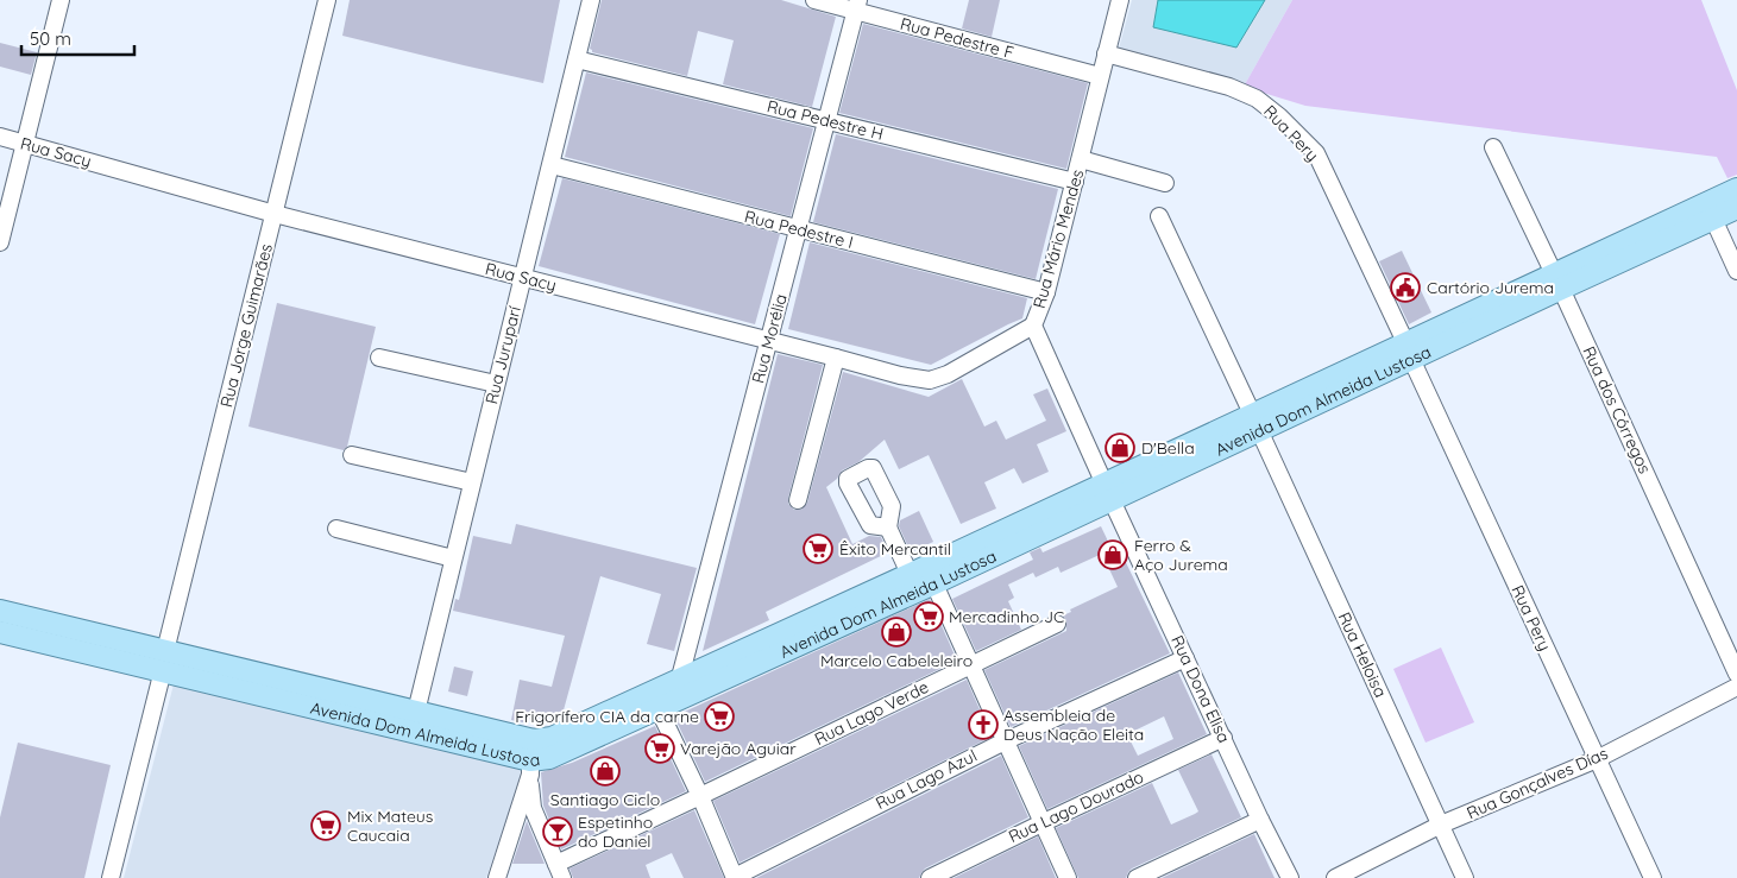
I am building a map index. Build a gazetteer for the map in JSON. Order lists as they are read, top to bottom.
{
  "streets": {
    "main road": ["Avenida Dom Almeida Lustosa"],
    "street": [
      "Rua Pedestre F",
      "Rua Pedestre H",
      "Rua Pery",
      "Rua Sacy",
      "Rua Pedestre I",
      "Rua Mário Mendes",
      "Rua Jorge Guimarães",
      "Rua Morélia",
      "Rua Juruparí",
      "Rua dos Córregos",
      "Rua Heloisa",
      "Rua Dona Elisa",
      "Rua Lago Verde",
      "Rua Lago Azul",
      "Rua Gonçalves Días",
      "Rua Lago Dourado"
    ]
  },
  "crossings": [
    ["Rua Pedestre F", "Rua Mário Mendes"],
    ["Rua Pedestre F", "Rua Morélia"],
    ["Rua Pedestre H", "Rua Mário Mendes"],
    ["Rua Pedestre H", "Rua Morélia"],
    ["Rua Pedestre H", "Rua Juruparí"],
    ["Rua Pery", "Rua Mário Mendes"],
    ["Rua Pery", "Avenida Dom Almeida Lustosa"],
    ["Rua Pery", "Rua Gonçalves Días"],
    ["Rua Sacy", "Rua Mário Mendes"],
    ["Rua Sacy", "Rua Jorge Guimarães"],
    ["Rua Sacy", "Rua Morélia"],
    ["Rua Sacy", "Rua Juruparí"],
    ["Rua Pedestre I", "Rua Mário Mendes"],
    ["Rua Pedestre I", "Rua Morélia"],
    ["Rua Pedestre I", "Rua Juruparí"],
    ["Rua Mário Mendes", "Avenida Dom Almeida Lustosa"],
    ["Rua Mário Mendes", "Rua Dona Elisa"],
    ["Rua Jorge Guimarães", "Avenida Dom Almeida Lustosa"],
    ["Rua Morélia", "Avenida Dom Almeida Lustosa"],
    ["Rua Juruparí", "Avenida Dom Almeida Lustosa"],
    ["Avenida Dom Almeida Lustosa", "Rua dos Córregos"],
    ["Avenida Dom Almeida Lustosa", "Rua Heloisa"],
    ["Avenida Dom Almeida Lustosa", "Rua Dona Elisa"],
    ["Rua Heloisa", "Rua Gonçalves Días"],
    ["Rua Dona Elisa", "Rua Lago Azul"],
    ["Rua Dona Elisa", "Rua Lago Dourado"]
  ],
  "places": {
    "public building": ["Cartório Jurema"],
    "shop": [
      "D'Bella",
      "Ferro & Aço Jurema",
      "Marcelo Cabeleleiro",
      "Santiago Ciclo"
    ],
    "supermarket": [
      "Êxito Mercantil",
      "Mercadinho JC",
      "Frigorífero CIA da carne",
      "Varejão Aguiar",
      "Mix Mateus Caucaia"
    ],
    "church": ["Assembleia de Deus Nação Eleita"],
    "bar": ["Espetinho do Daniel"]
  },
  "scale_bar": "50 m"
}
